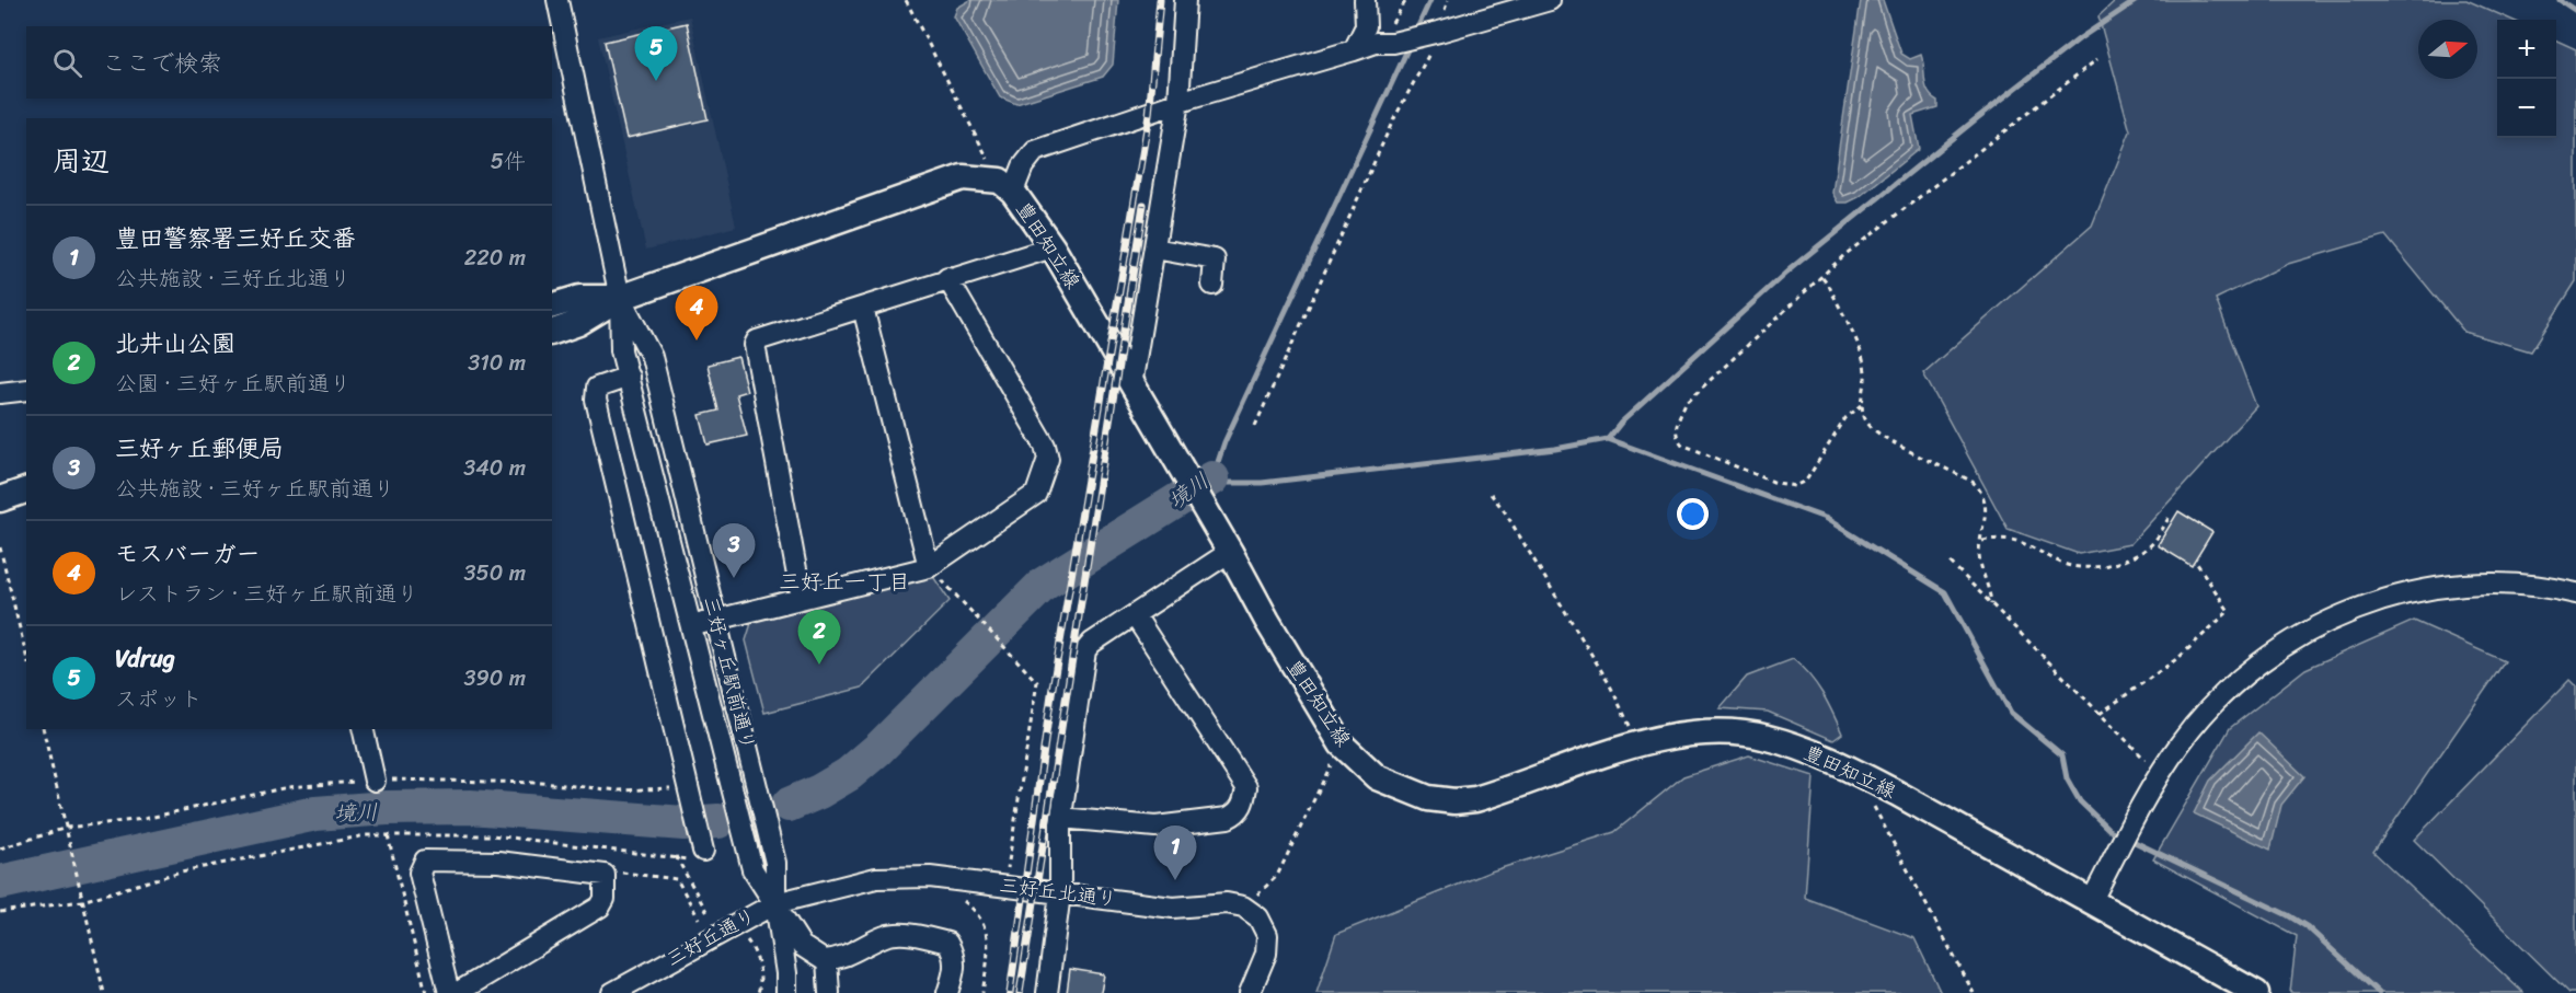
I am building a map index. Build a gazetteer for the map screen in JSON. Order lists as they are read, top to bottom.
{
  "streets": {
    "main road": ["豊田知立線"],
    "street": ["三好ヶ丘駅前通り", "三好丘北通り", "三好丘通り"]
  },
  "crossings": [
    ["三好ヶ丘駅前通り", "三好丘北通り"],
    ["三好ヶ丘駅前通り", "三好丘通り"],
    ["三好丘北通り", "三好丘通り"]
  ],
  "districts": ["三好丘一丁目"],
  "water": ["境川"],
  "north": "right",
  "page": {
    "map_buttons": ["+", "−"],
    "pins": [
      "5",
      "4",
      "3",
      "2",
      "1"
    ],
    "search": "ここで検索",
    "heading": ["周辺", "5件"],
    "list": [
      {
        "mark": "1",
        "name": "豊田警察署三好丘交番",
        "note": "公共施設 · 三好丘北通り",
        "value": "220 m"
      },
      {
        "mark": "2",
        "name": "北井山公園",
        "note": "公園 · 三好ヶ丘駅前通り",
        "value": "310 m"
      },
      {
        "mark": "3",
        "name": "三好ヶ丘郵便局",
        "note": "公共施設 · 三好ヶ丘駅前通り",
        "value": "340 m"
      },
      {
        "mark": "4",
        "name": "モスバーガー",
        "note": "レストラン · 三好ヶ丘駅前通り",
        "value": "350 m"
      },
      {
        "mark": "5",
        "name": "Vdrug",
        "note": "スポット",
        "value": "390 m"
      }
    ]
  }
}
